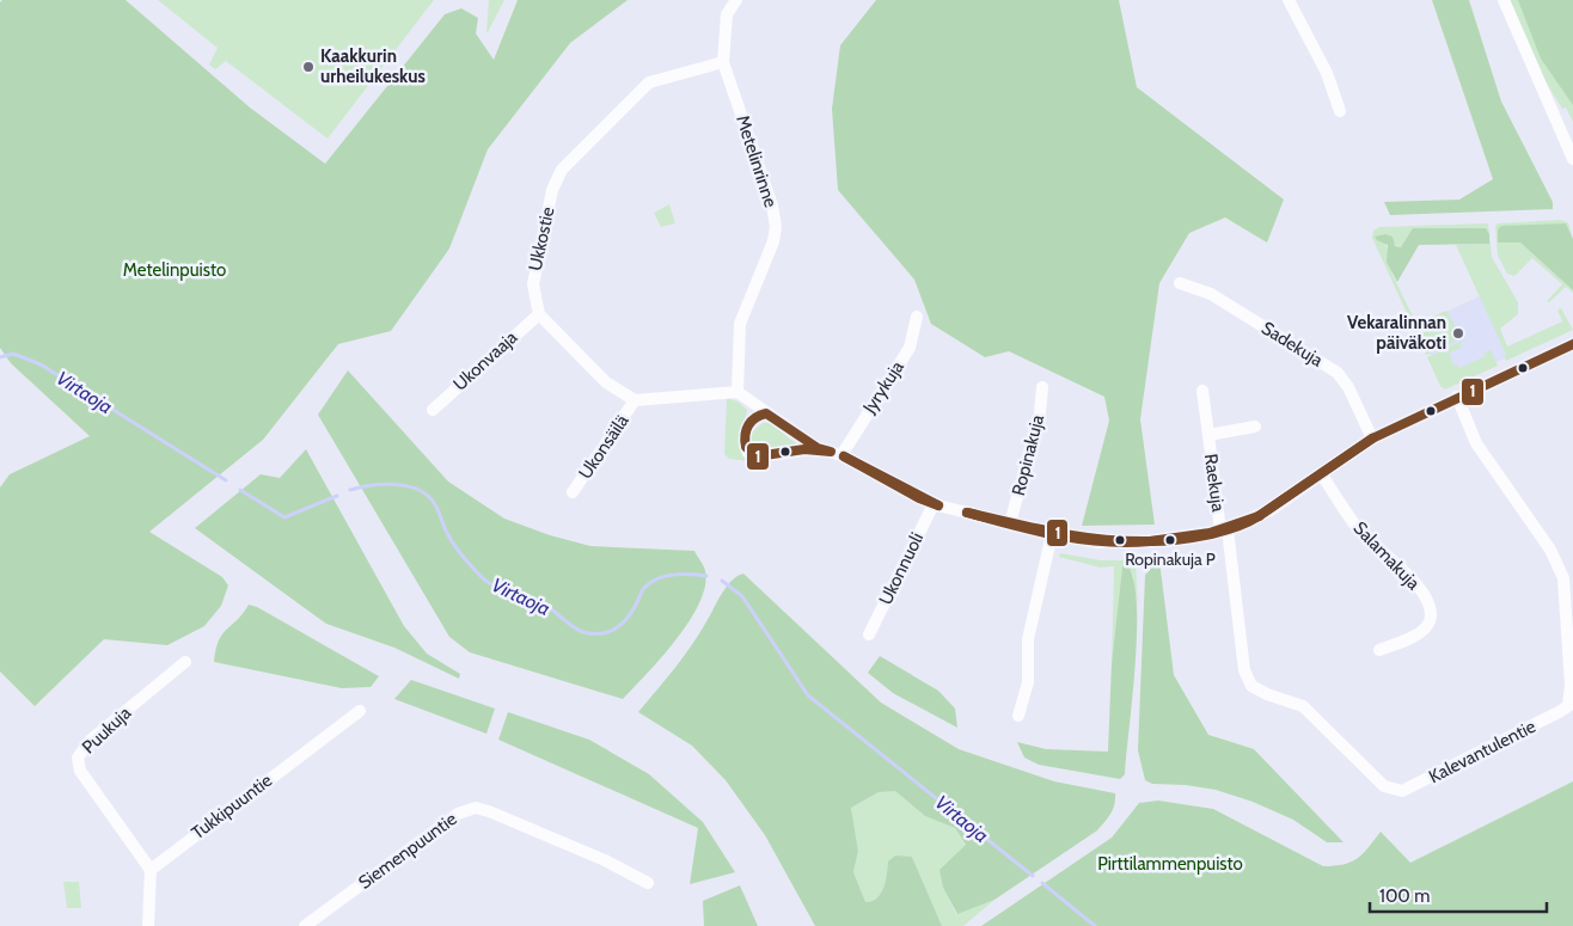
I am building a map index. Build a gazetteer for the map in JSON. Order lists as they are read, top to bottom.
{
  "streets": {
    "street": [
      "Metelinrinne",
      "Ukkostie",
      "Sadekuja",
      "Ukonvaaja",
      "Jyrykuja",
      "Ukonsäilä",
      "Ropinakuja",
      "Raekuja",
      "Salamakuja",
      "Ukonnuoli",
      "Puukuja",
      "Kalevantulentie",
      "Tukkipuuntie",
      "Siemenpuuntie"
    ]
  },
  "crossings": [
    ["Metelinrinne", "Ukkostie"],
    ["Ukkostie", "Ukonvaaja"],
    ["Raekuja", "Kalevantulentie"],
    ["Puukuja", "Tukkipuuntie"]
  ],
  "water": ["Virtaoja"],
  "parks": ["Metelinpuisto", "Pirttilammenpuisto"],
  "places": ["Kaakkurin urheilukeskus", "Vekaralinnan päiväkoti", "Ropinakuja P"],
  "lines": ["transit line 1"],
  "scale_bar": "100 m"
}
